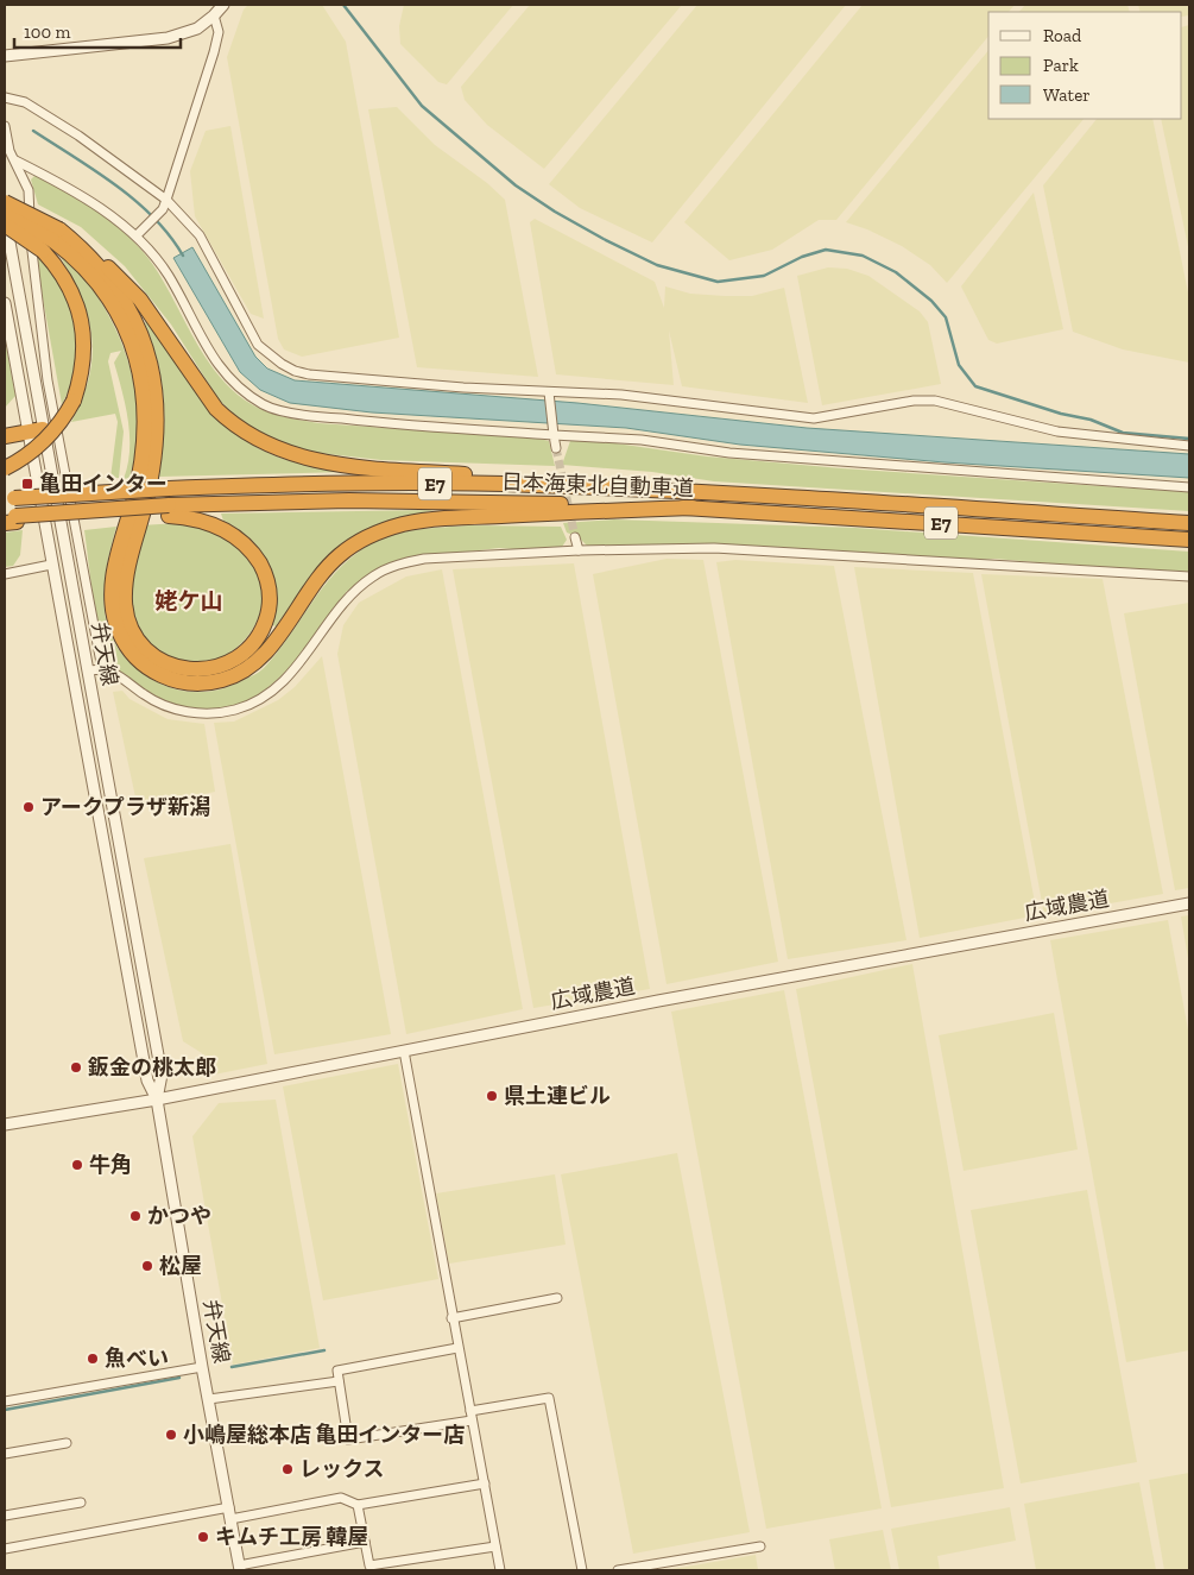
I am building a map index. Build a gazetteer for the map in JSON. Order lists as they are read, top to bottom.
{
  "streets": {
    "highway": ["E7", "日本海東北自動車道"],
    "street": ["弁天線", "広域農道"]
  },
  "crossings": [
    ["弁天線", "広域農道"]
  ],
  "districts": ["姥ケ山"],
  "places": {
    "transit": ["亀田インター"],
    "other": [
      "アークプラザ新潟",
      "鈑金の桃太郎",
      "県土連ビル",
      "牛角",
      "かつや",
      "松屋",
      "魚べい",
      "小嶋屋総本店 亀田インター店",
      "レックス",
      "キムチ工房 韓屋"
    ]
  },
  "legend": ["Road", "Park", "Water"],
  "scale_bar": "100 m"
}
